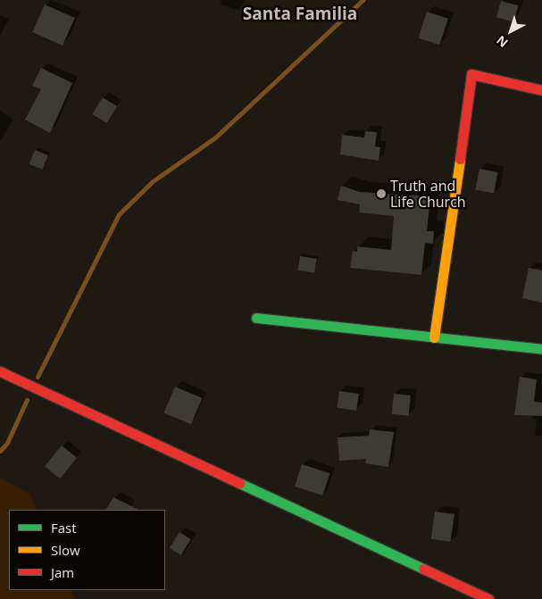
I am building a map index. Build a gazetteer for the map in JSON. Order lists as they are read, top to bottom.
{
  "districts": ["Santa Familia"],
  "places": ["Truth and Life Church"],
  "legend": ["Fast", "Slow", "Jam"],
  "north": "bottom left"
}
